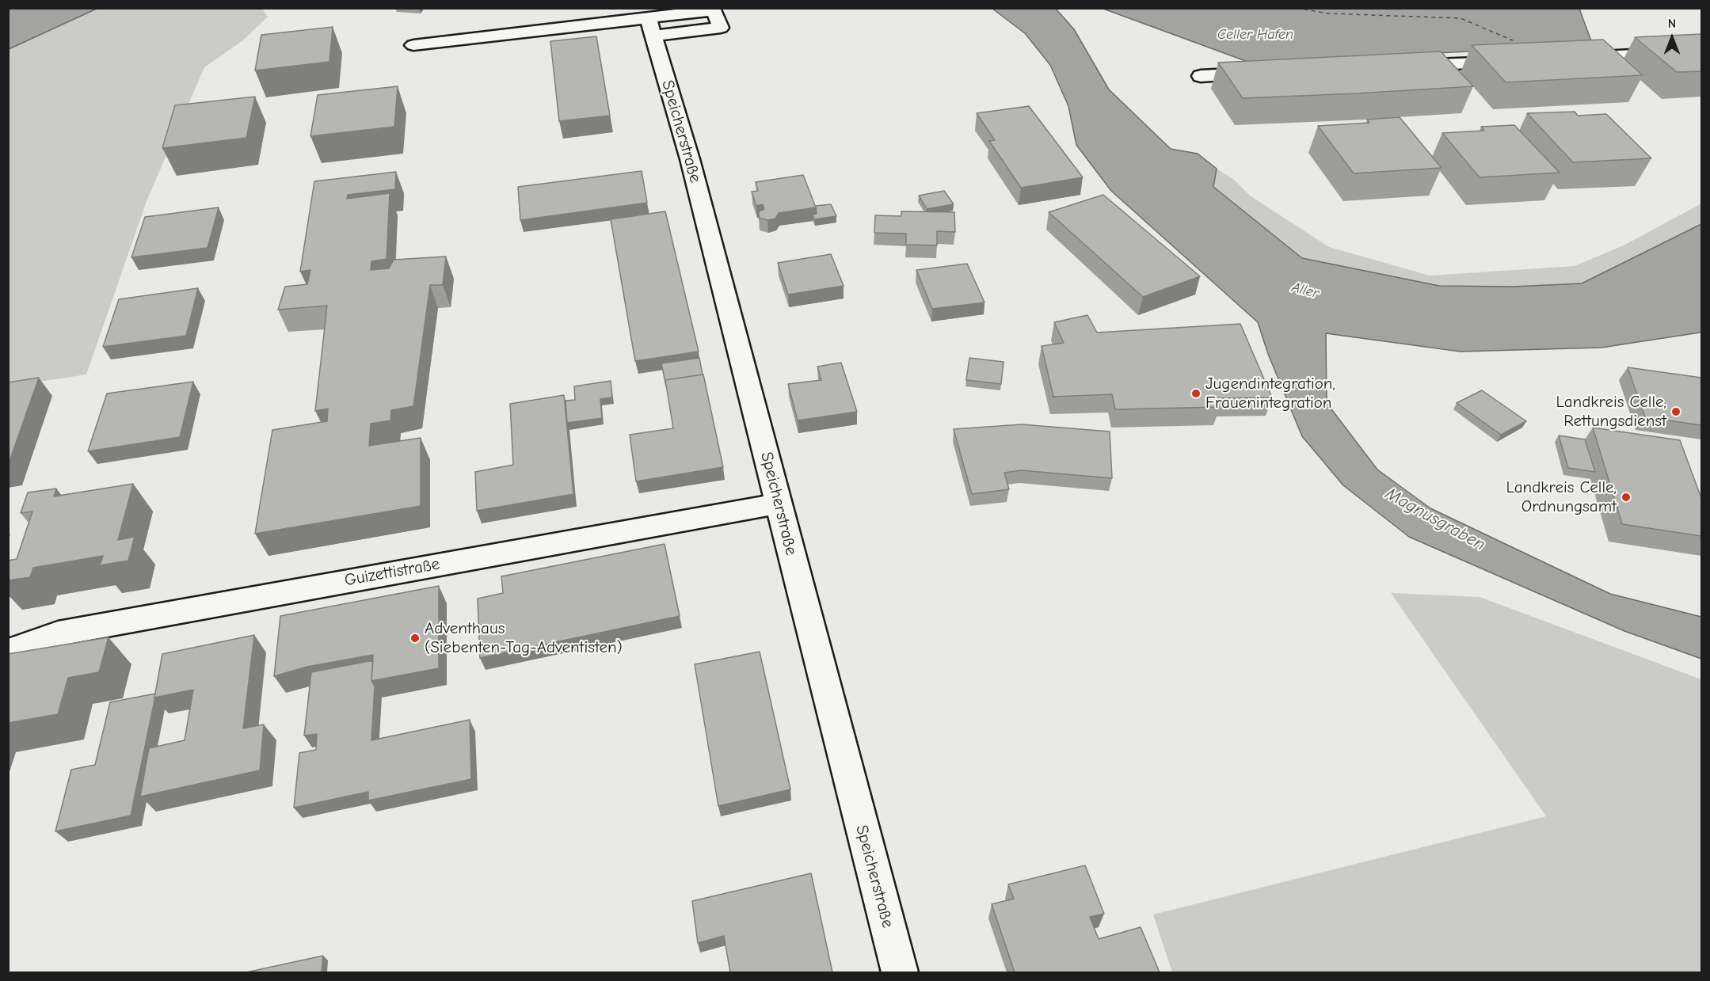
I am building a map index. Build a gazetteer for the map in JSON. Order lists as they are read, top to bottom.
{
  "streets": {
    "street": ["Speicherstraße", "Guizettistraße"]
  },
  "crossings": [
    ["Speicherstraße", "Guizettistraße"]
  ],
  "water": ["Celler Hafen", "Aller", "Magnusgraben"],
  "places": [
    "Jugendintegration, Frauenintegration",
    "Landkreis Celle, Rettungsdienst",
    "Landkreis Celle, Ordnungsamt",
    "Adventhaus (Siebenten-Tag-Adventisten)"
  ],
  "north": "top"
}
